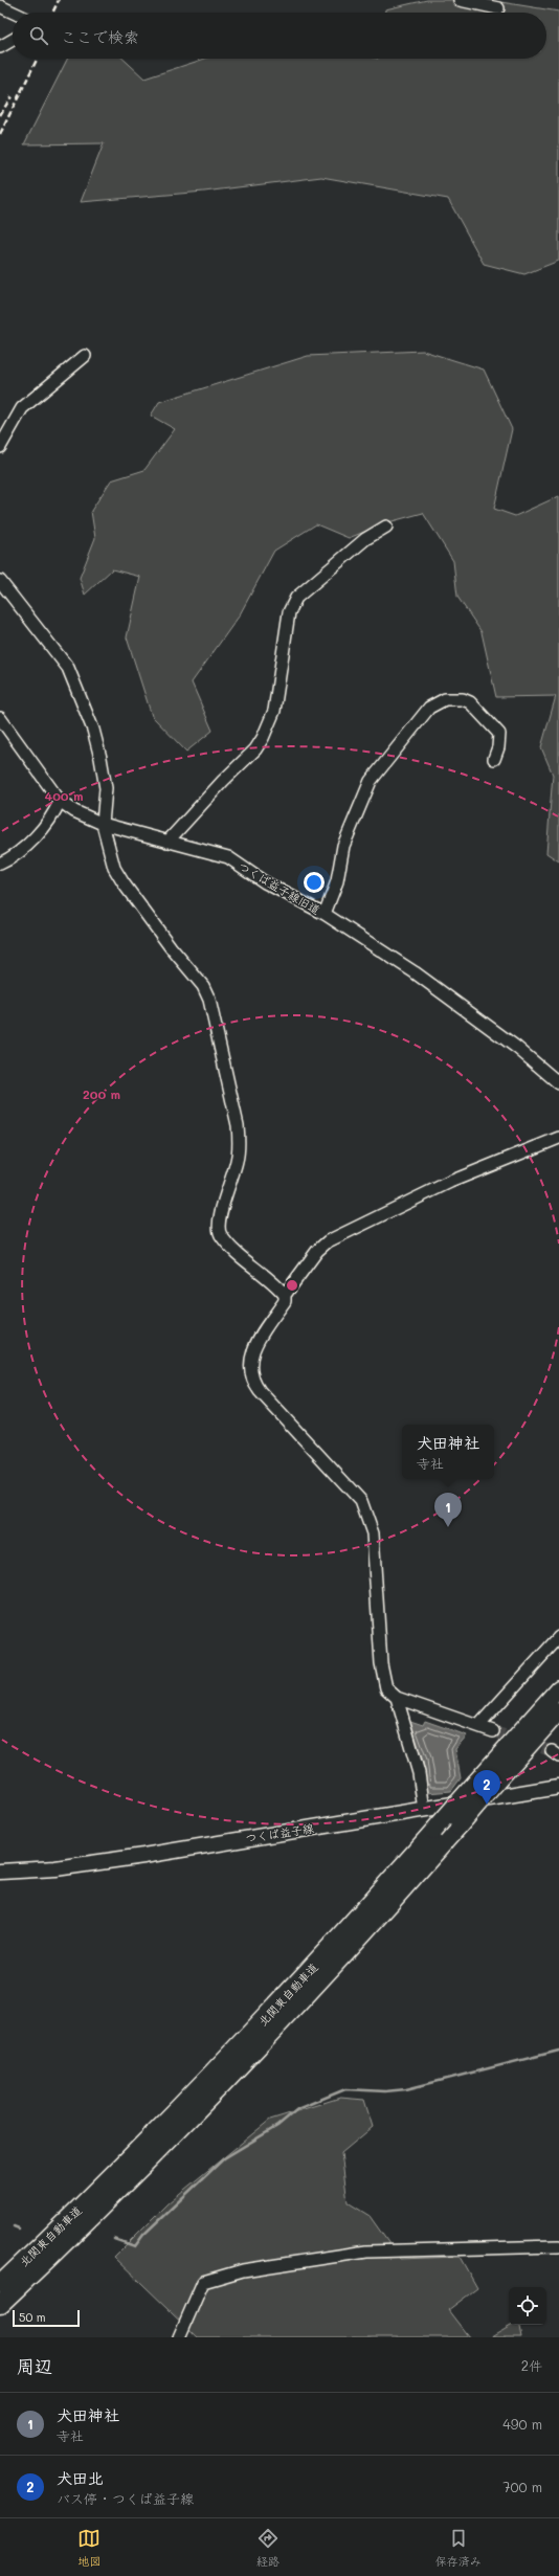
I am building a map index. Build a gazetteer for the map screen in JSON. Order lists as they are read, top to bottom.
{
  "streets": {
    "highway": ["北関東自動車道"],
    "main road": ["つくば益子線"],
    "street": ["つくば益子線旧道"]
  },
  "scale_bar": "50 m",
  "page": {
    "search": "ここで検索",
    "popup": ["犬田神社", "寺社"],
    "pins": ["1", "2"],
    "scale": "50 m",
    "heading": ["周辺", "2件"],
    "list": [
      {
        "mark": "1",
        "name": "犬田神社",
        "note": "寺社",
        "value": "490 m"
      },
      {
        "mark": "2",
        "name": "犬田北",
        "note": "バス停 · つくば益子線",
        "value": "700 m"
      }
    ],
    "nav": ["地図", "経路", "保存済み"]
  },
  "rings": ["400 m", "200 m"]
}
